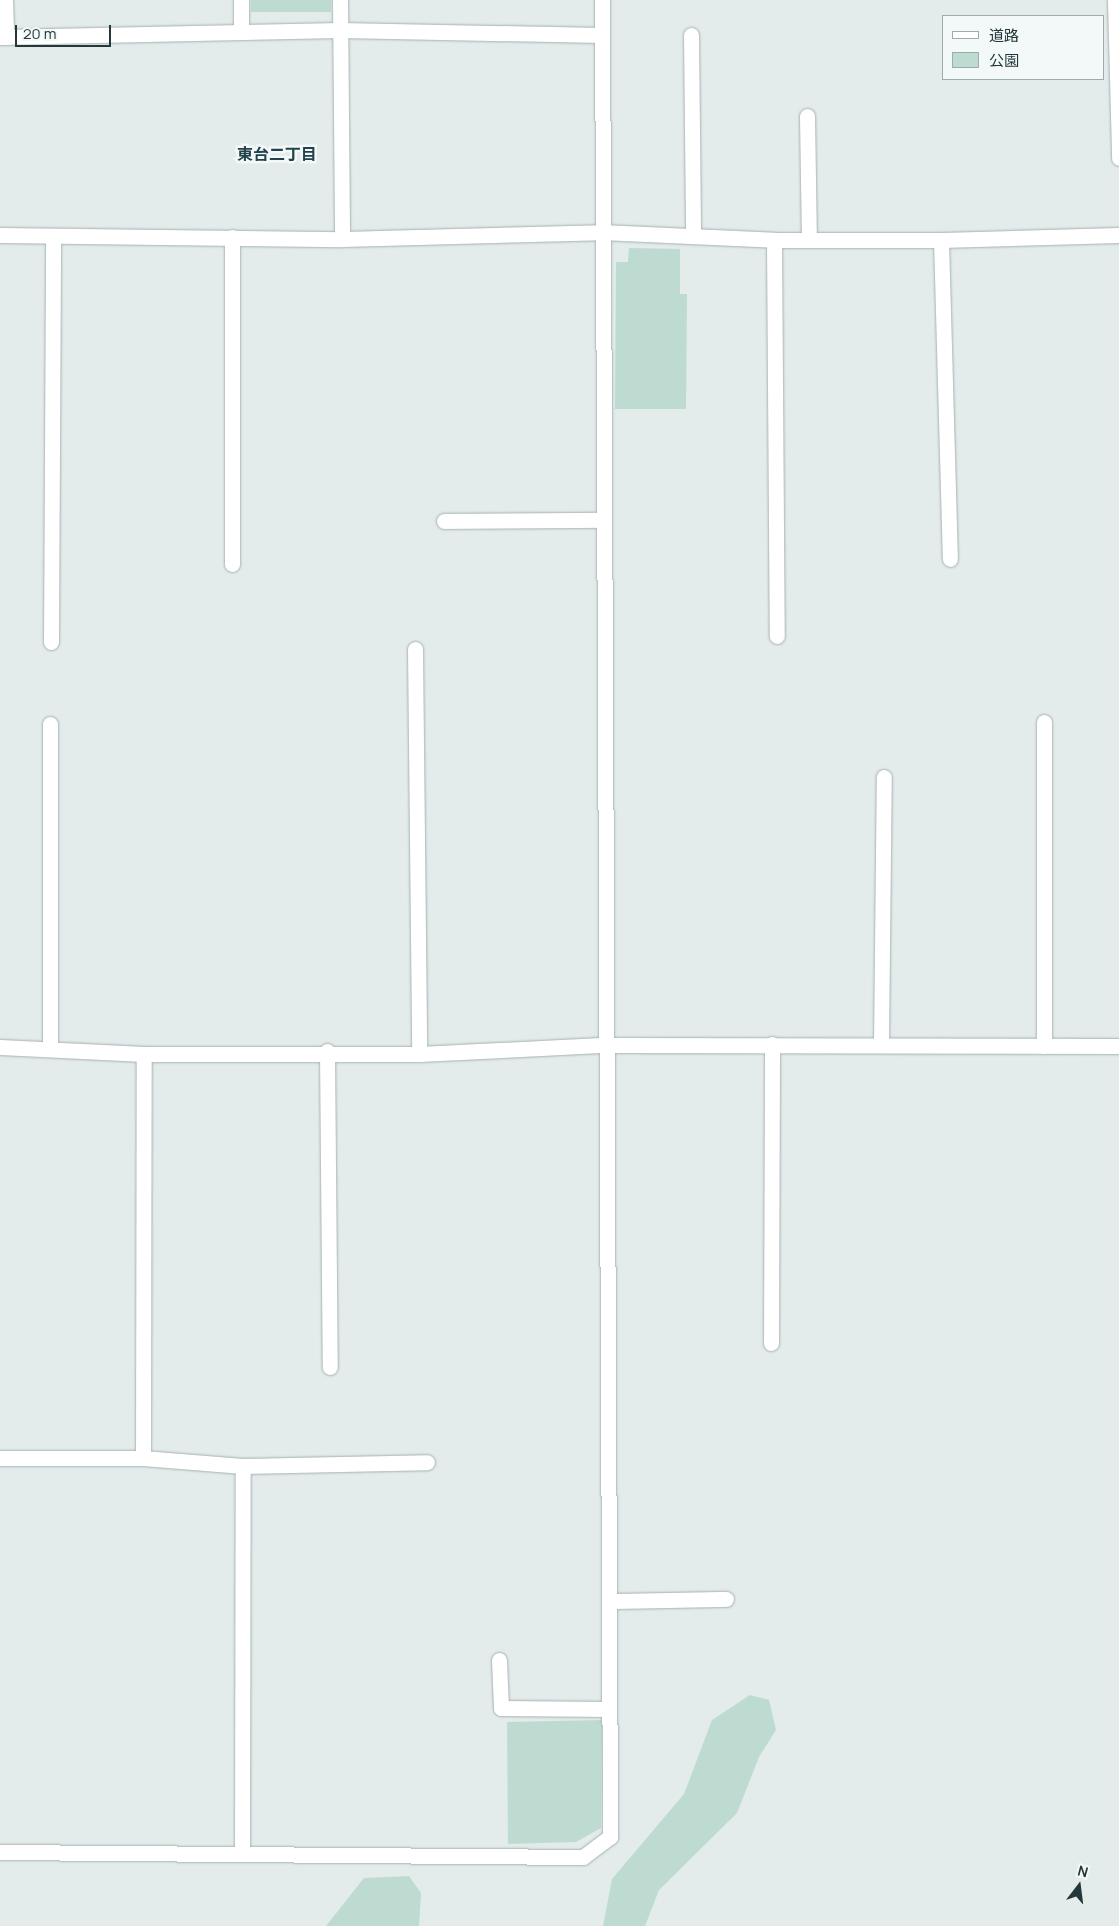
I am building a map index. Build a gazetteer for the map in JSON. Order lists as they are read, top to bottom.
{
  "districts": ["東台二丁目"],
  "legend": ["道路", "公園"],
  "scale_bar": "20 m",
  "north": "top"
}
